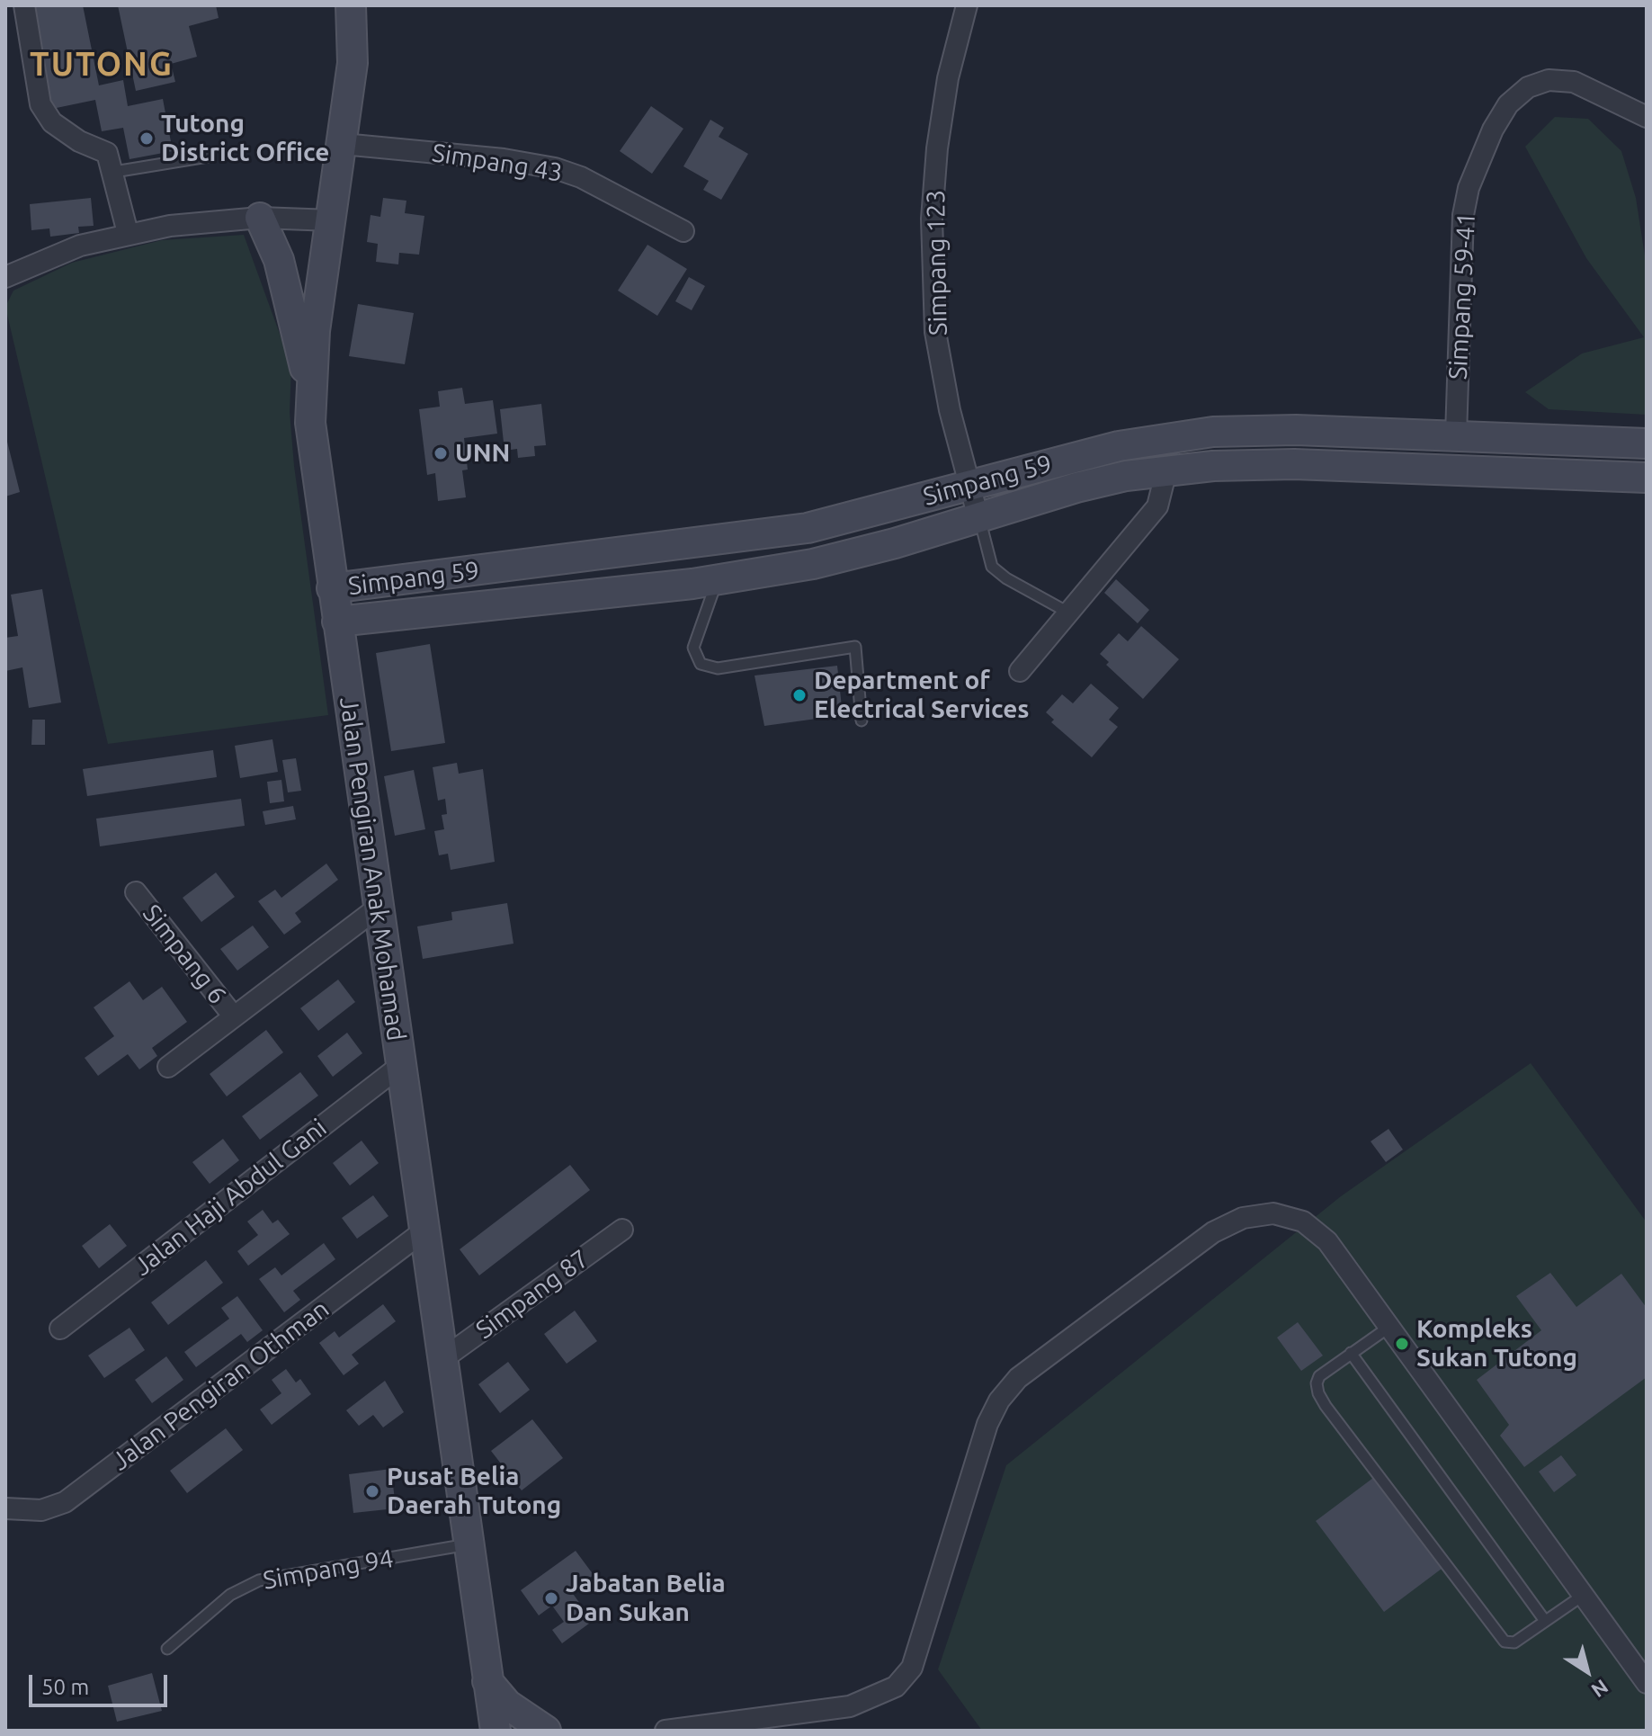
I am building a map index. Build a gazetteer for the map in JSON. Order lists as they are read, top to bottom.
{
  "streets": {
    "street": [
      "Simpang 43",
      "Simpang 123",
      "Simpang 59-41",
      "Simpang 59",
      "Jalan Pengiran Anak Mohamad",
      "Simpang 6",
      "Jalan Haji Abdul Gani",
      "Simpang 87",
      "Jalan Pengiran Othman"
    ],
    "lane": ["Simpang 94"]
  },
  "crossings": [
    ["Simpang 43", "Jalan Pengiran Anak Mohamad"],
    ["Simpang 123", "Simpang 59"],
    ["Simpang 59-41", "Simpang 59"],
    ["Simpang 59", "Jalan Pengiran Anak Mohamad"],
    ["Jalan Pengiran Anak Mohamad", "Jalan Haji Abdul Gani"],
    ["Jalan Pengiran Anak Mohamad", "Simpang 87"],
    ["Jalan Pengiran Anak Mohamad", "Jalan Pengiran Othman"],
    ["Jalan Pengiran Anak Mohamad", "Simpang 94"]
  ],
  "districts": ["TUTONG"],
  "places": [
    "Tutong District Office",
    "UNN",
    "Department of Electrical Services",
    "Kompleks Sukan Tutong",
    "Pusat Belia Daerah Tutong",
    "Jabatan Belia Dan Sukan"
  ],
  "scale_bar": "50 m",
  "north": "bottom right"
}
